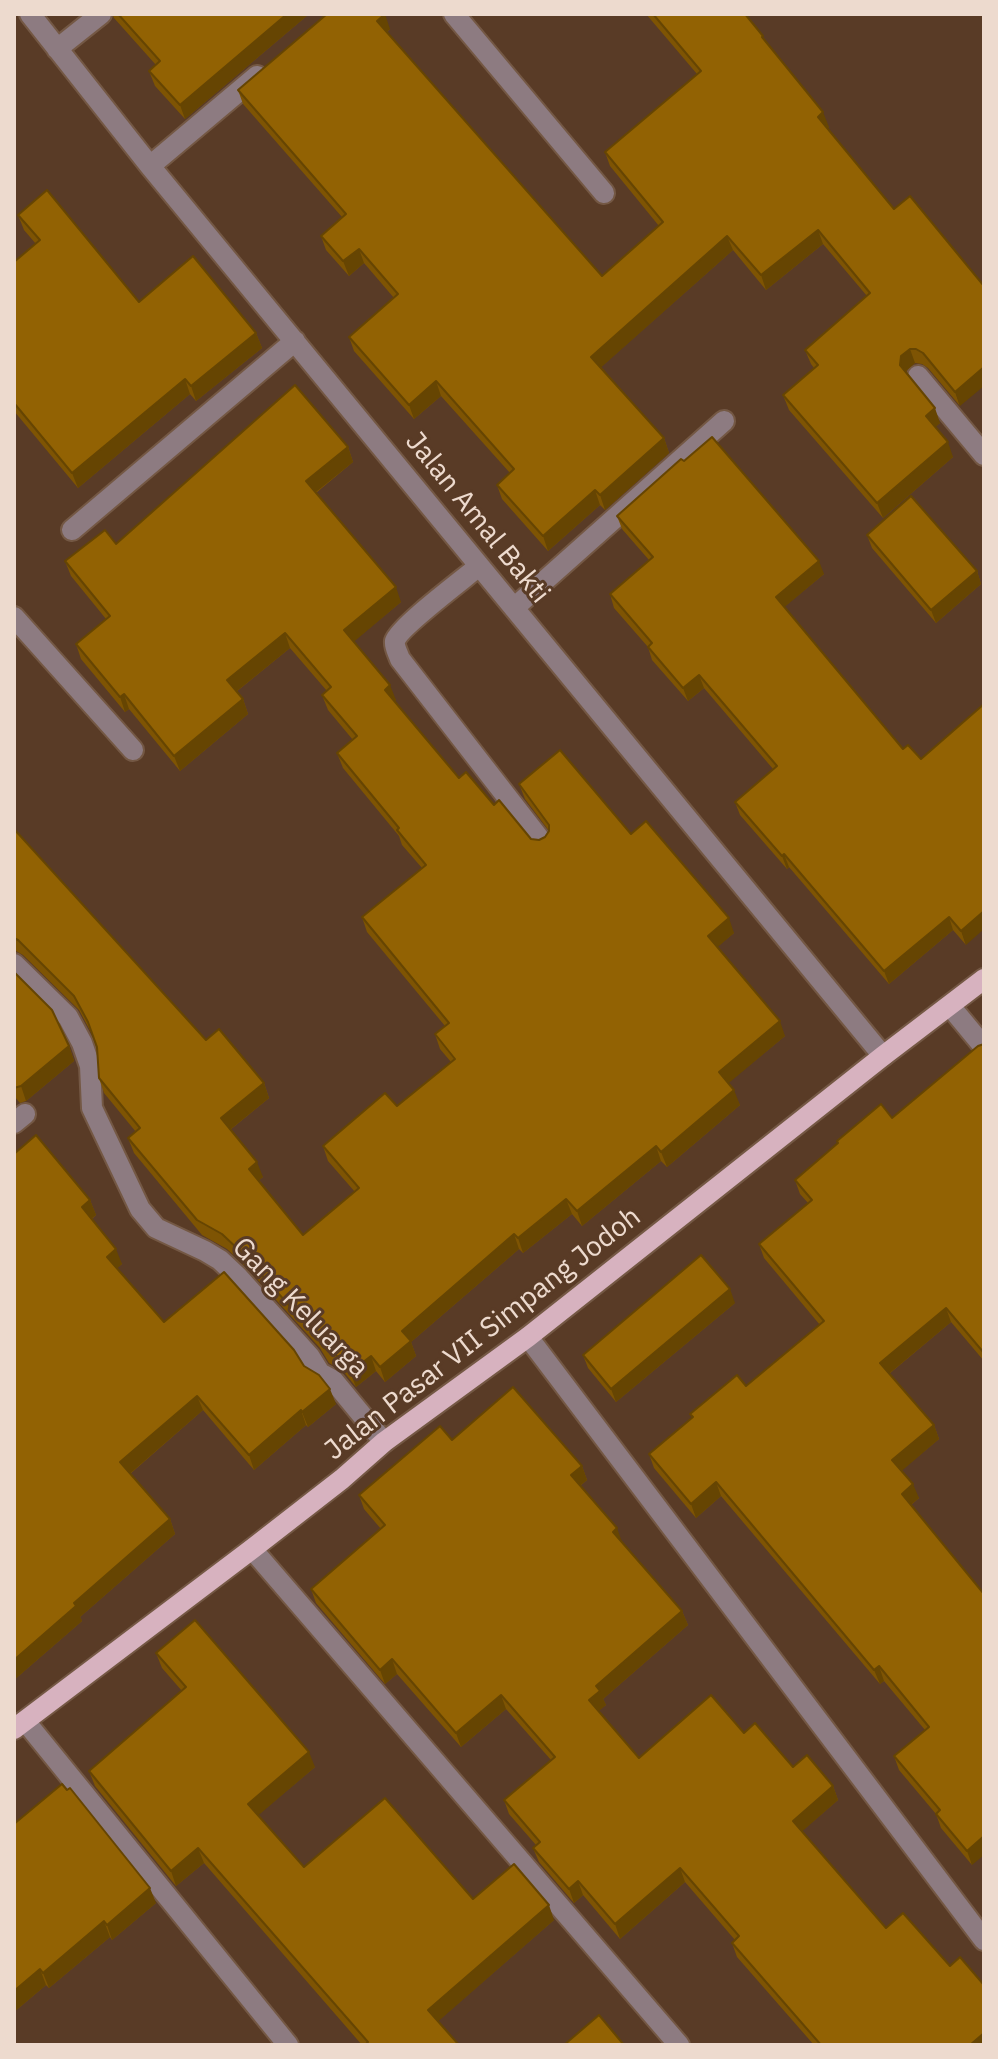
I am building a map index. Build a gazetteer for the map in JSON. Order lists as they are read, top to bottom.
{
  "streets": {
    "main road": ["Jalan Pasar VII Simpang Jodoh"],
    "street": ["Jalan Amal Bakti", "Gang Keluarga"]
  },
  "crossings": [
    ["Jalan Amal Bakti", "Jalan Pasar VII Simpang Jodoh"],
    ["Gang Keluarga", "Jalan Pasar VII Simpang Jodoh"]
  ]
}
